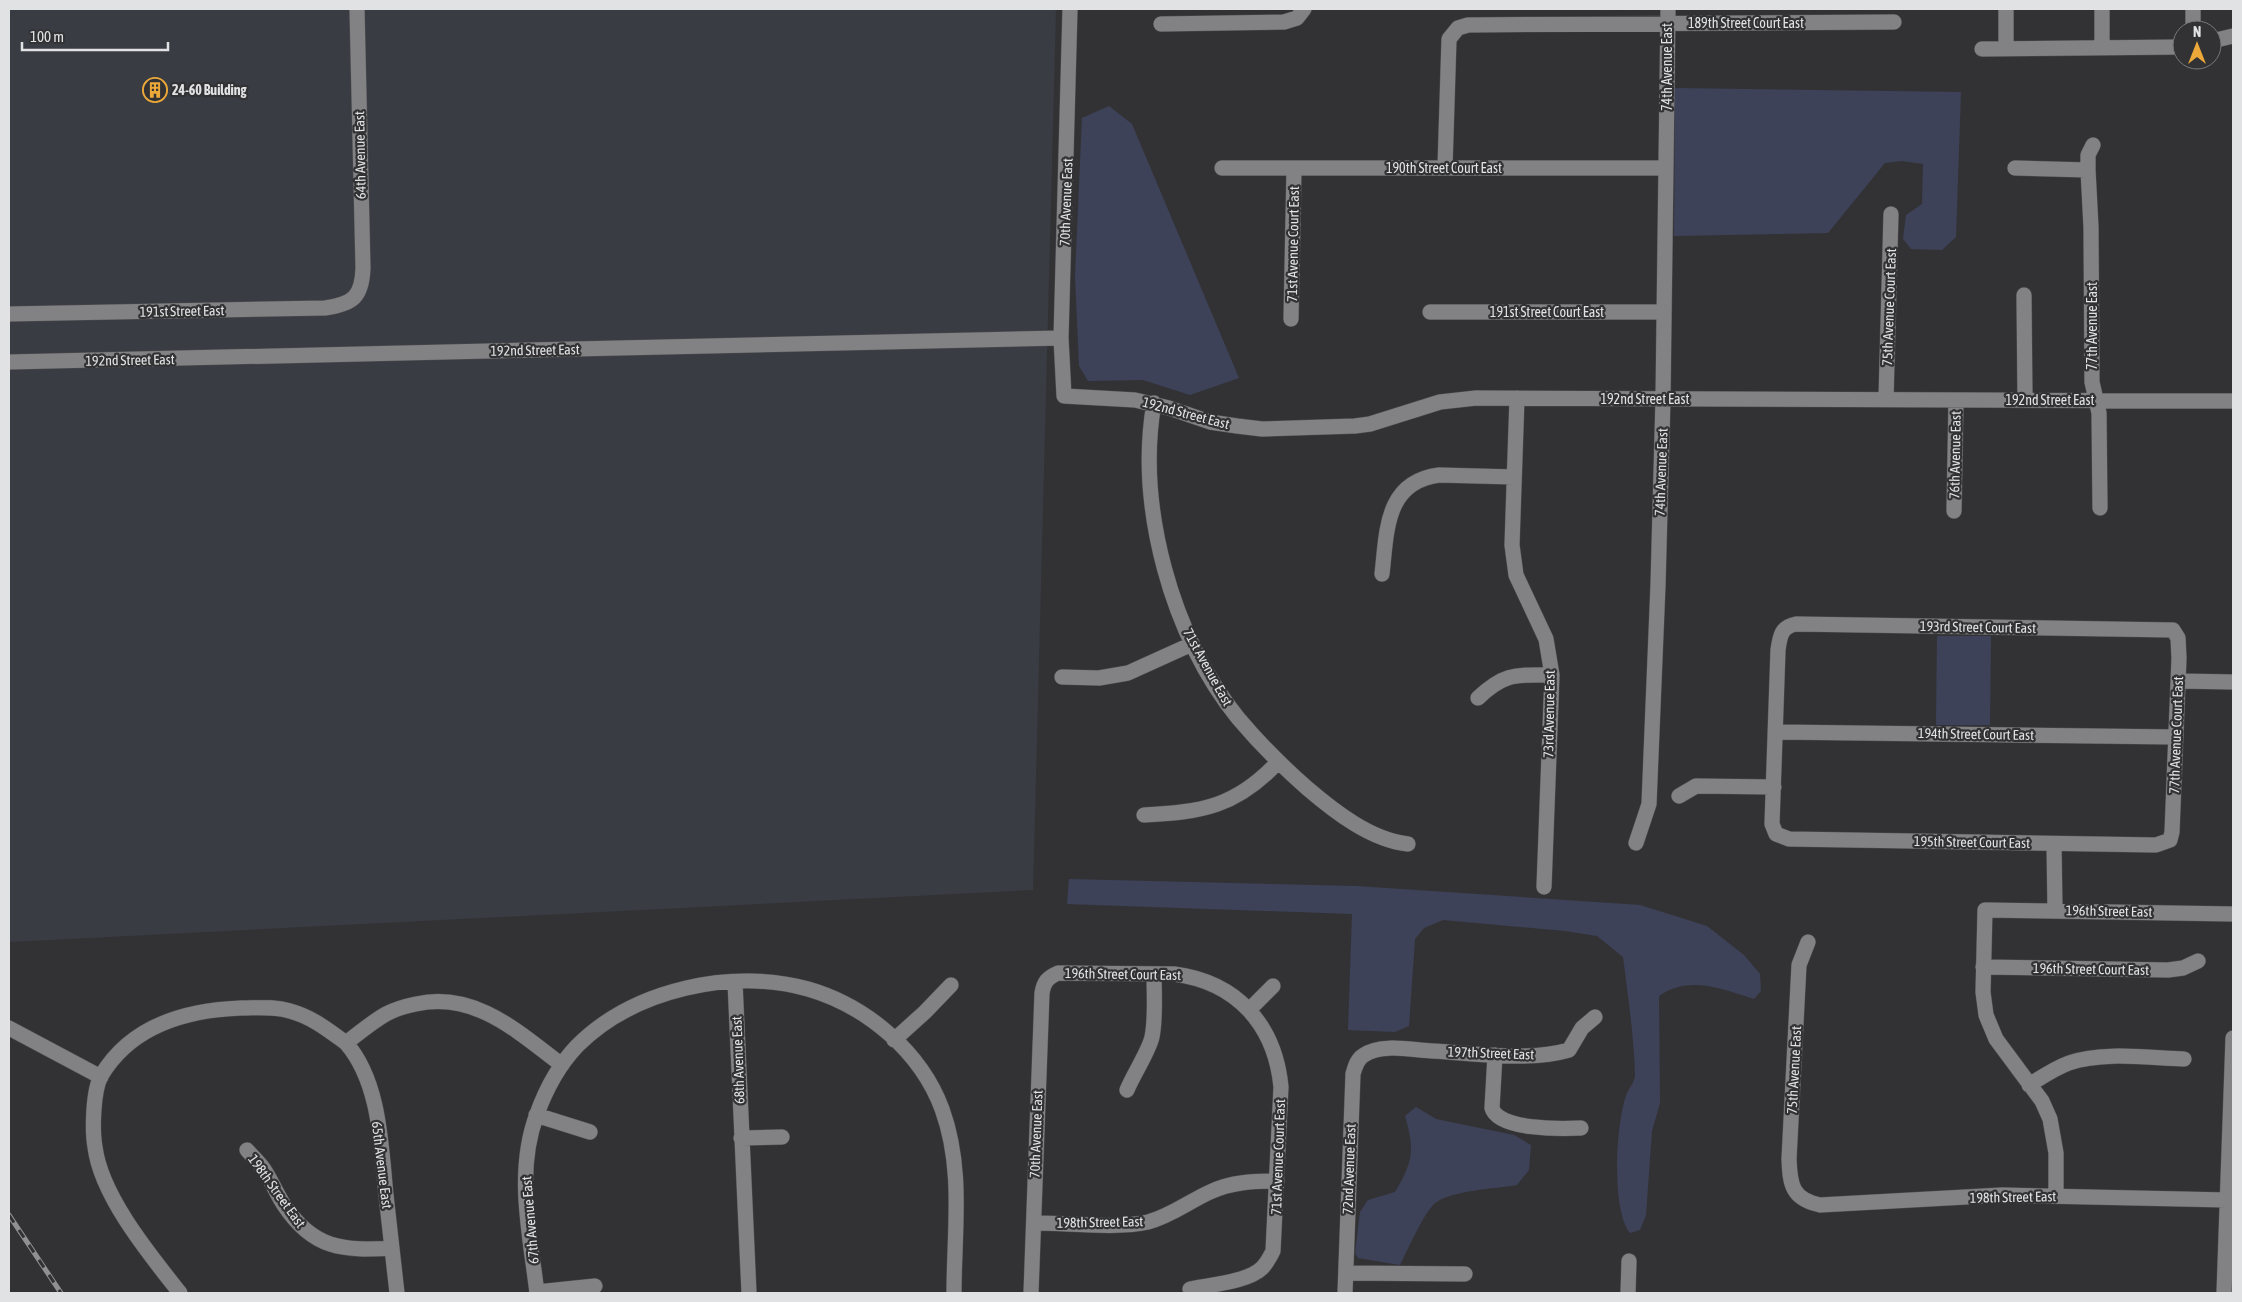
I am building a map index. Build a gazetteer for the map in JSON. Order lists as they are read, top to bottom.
{
  "streets": {
    "street": [
      "189th Street Court East",
      "74th Avenue East",
      "64th Avenue East",
      "190th Street Court East",
      "70th Avenue East",
      "71st Avenue Court East",
      "75th Avenue Court East",
      "191st Street East",
      "191st Street Court East",
      "77th Avenue East",
      "192nd Street East",
      "76th Avenue East",
      "193rd Street Court East",
      "71st Avenue East",
      "73rd Avenue East",
      "194th Street Court East",
      "77th Avenue Court East",
      "195th Street Court East",
      "196th Street East",
      "196th Street Court East",
      "197th Street East",
      "68th Avenue East",
      "75th Avenue East",
      "65th Avenue East",
      "72nd Avenue East",
      "198th Street East",
      "67th Avenue East"
    ]
  },
  "crossings": [
    ["189th Street Court East", "74th Avenue East"],
    ["189th Street Court East", "190th Street Court East"],
    ["74th Avenue East", "190th Street Court East"],
    ["74th Avenue East", "191st Street Court East"],
    ["74th Avenue East", "192nd Street East"],
    ["64th Avenue East", "191st Street East"],
    ["190th Street Court East", "71st Avenue Court East"],
    ["70th Avenue East", "192nd Street East"],
    ["70th Avenue East", "196th Street Court East"],
    ["70th Avenue East", "198th Street East"],
    ["71st Avenue Court East", "196th Street Court East"],
    ["71st Avenue Court East", "198th Street East"],
    ["75th Avenue Court East", "192nd Street East"],
    ["77th Avenue East", "192nd Street East"],
    ["192nd Street East", "76th Avenue East"],
    ["192nd Street East", "71st Avenue East"],
    ["192nd Street East", "73rd Avenue East"],
    ["193rd Street Court East", "194th Street Court East"],
    ["193rd Street Court East", "77th Avenue Court East"],
    ["194th Street Court East", "77th Avenue Court East"],
    ["77th Avenue Court East", "195th Street Court East"],
    ["196th Street East", "196th Street Court East"],
    ["197th Street East", "72nd Avenue East"],
    ["75th Avenue East", "198th Street East"],
    ["65th Avenue East", "198th Street East"]
  ],
  "places": {
    "building": ["24-60 Building"]
  },
  "scale_bar": "100 m",
  "north": "top"
}
